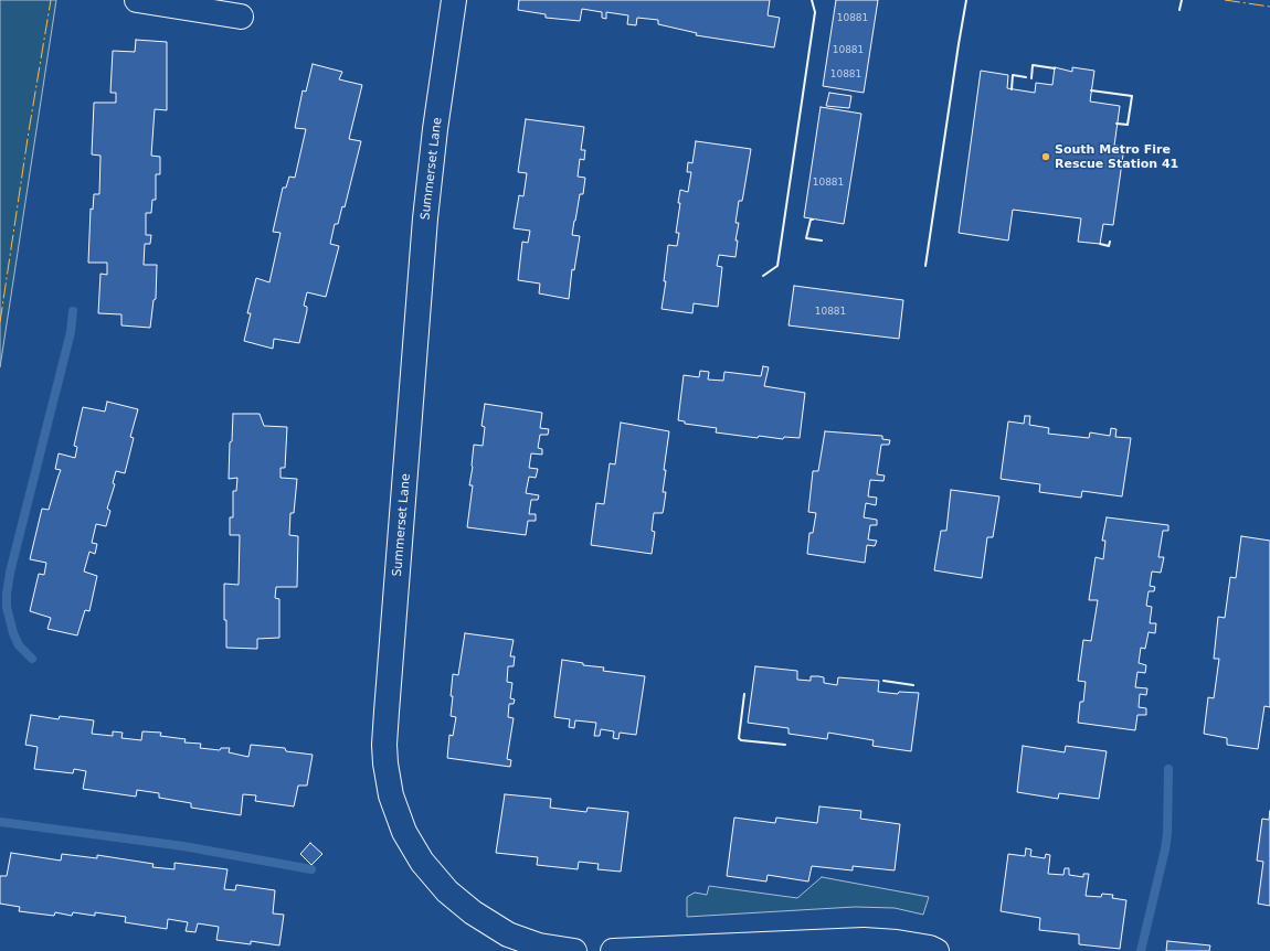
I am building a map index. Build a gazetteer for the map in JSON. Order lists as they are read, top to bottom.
{
  "streets": {
    "street": ["Summerset Lane"]
  },
  "places": ["South Metro Fire Rescue Station 41"],
  "house_numbers": [
    "10881",
    "10881",
    "10881",
    "10881",
    "10881"
  ]
}
